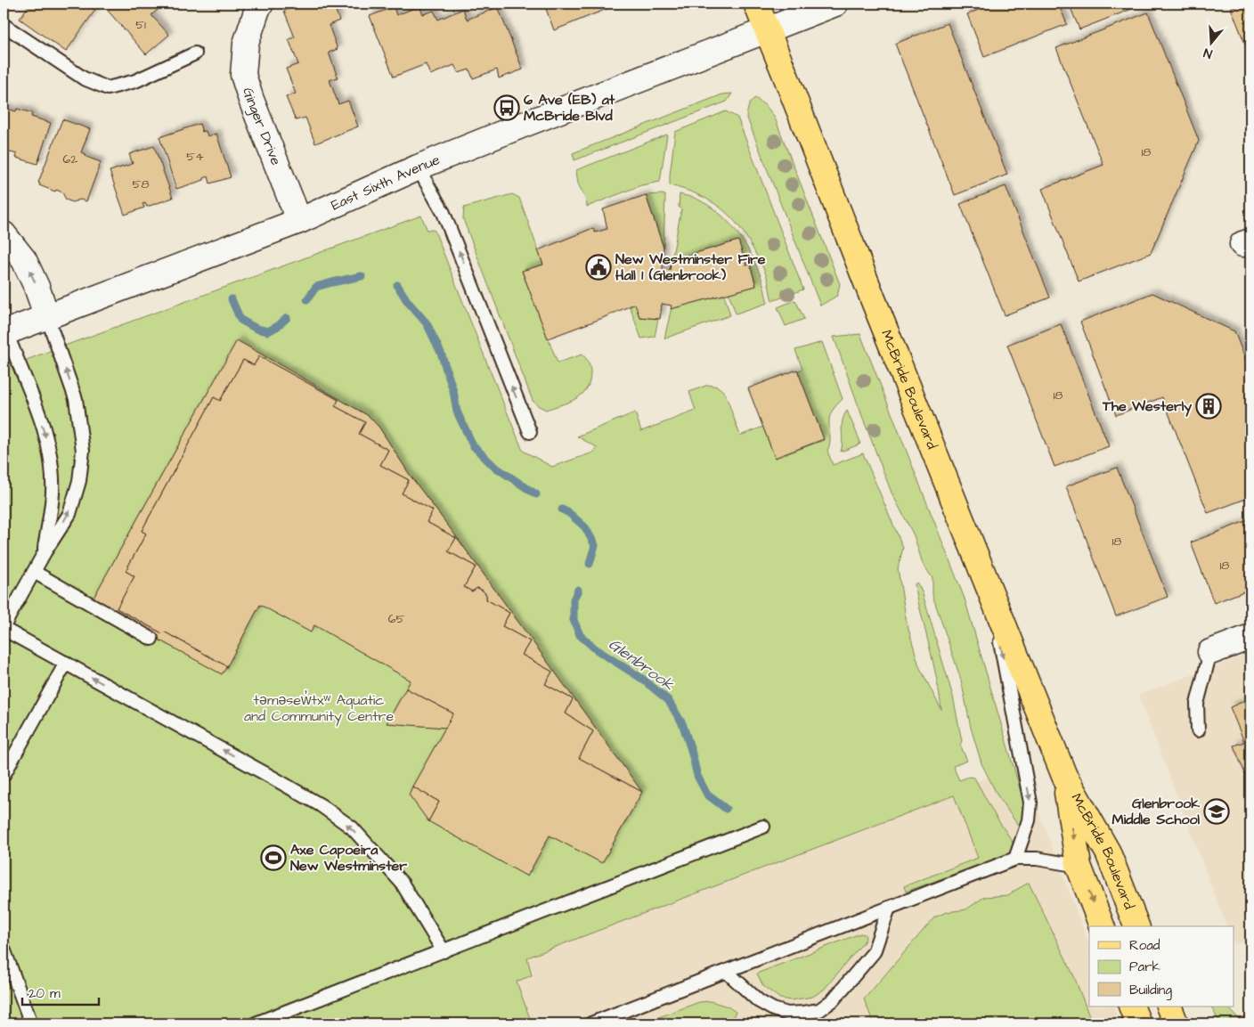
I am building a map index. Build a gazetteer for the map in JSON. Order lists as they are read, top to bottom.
{
  "streets": {
    "main road": ["McBride Boulevard"],
    "street": ["Ginger Drive", "East Sixth Avenue"]
  },
  "crossings": [
    ["Ginger Drive", "East Sixth Avenue"],
    ["East Sixth Avenue", "McBride Boulevard"]
  ],
  "water": ["Glenbrook"],
  "parks": ["təməsew̓txʷ Aquatic and Community Centre"],
  "places": {
    "bus stop": ["6 Ave (EB) at McBride Blvd"],
    "public building": ["New Westminster Fire Hall 1 (Glenbrook)"],
    "building": ["The Westerly"],
    "school or university": ["Glenbrook Middle School"],
    "sports": ["Axe Capoeira New Westminster"]
  },
  "house_numbers": [
    "51",
    "18",
    "54",
    "62",
    "58",
    "18",
    "18",
    "18",
    "65"
  ],
  "legend": ["Road", "Park", "Building"],
  "scale_bar": "20 m",
  "north": "bottom"
}
